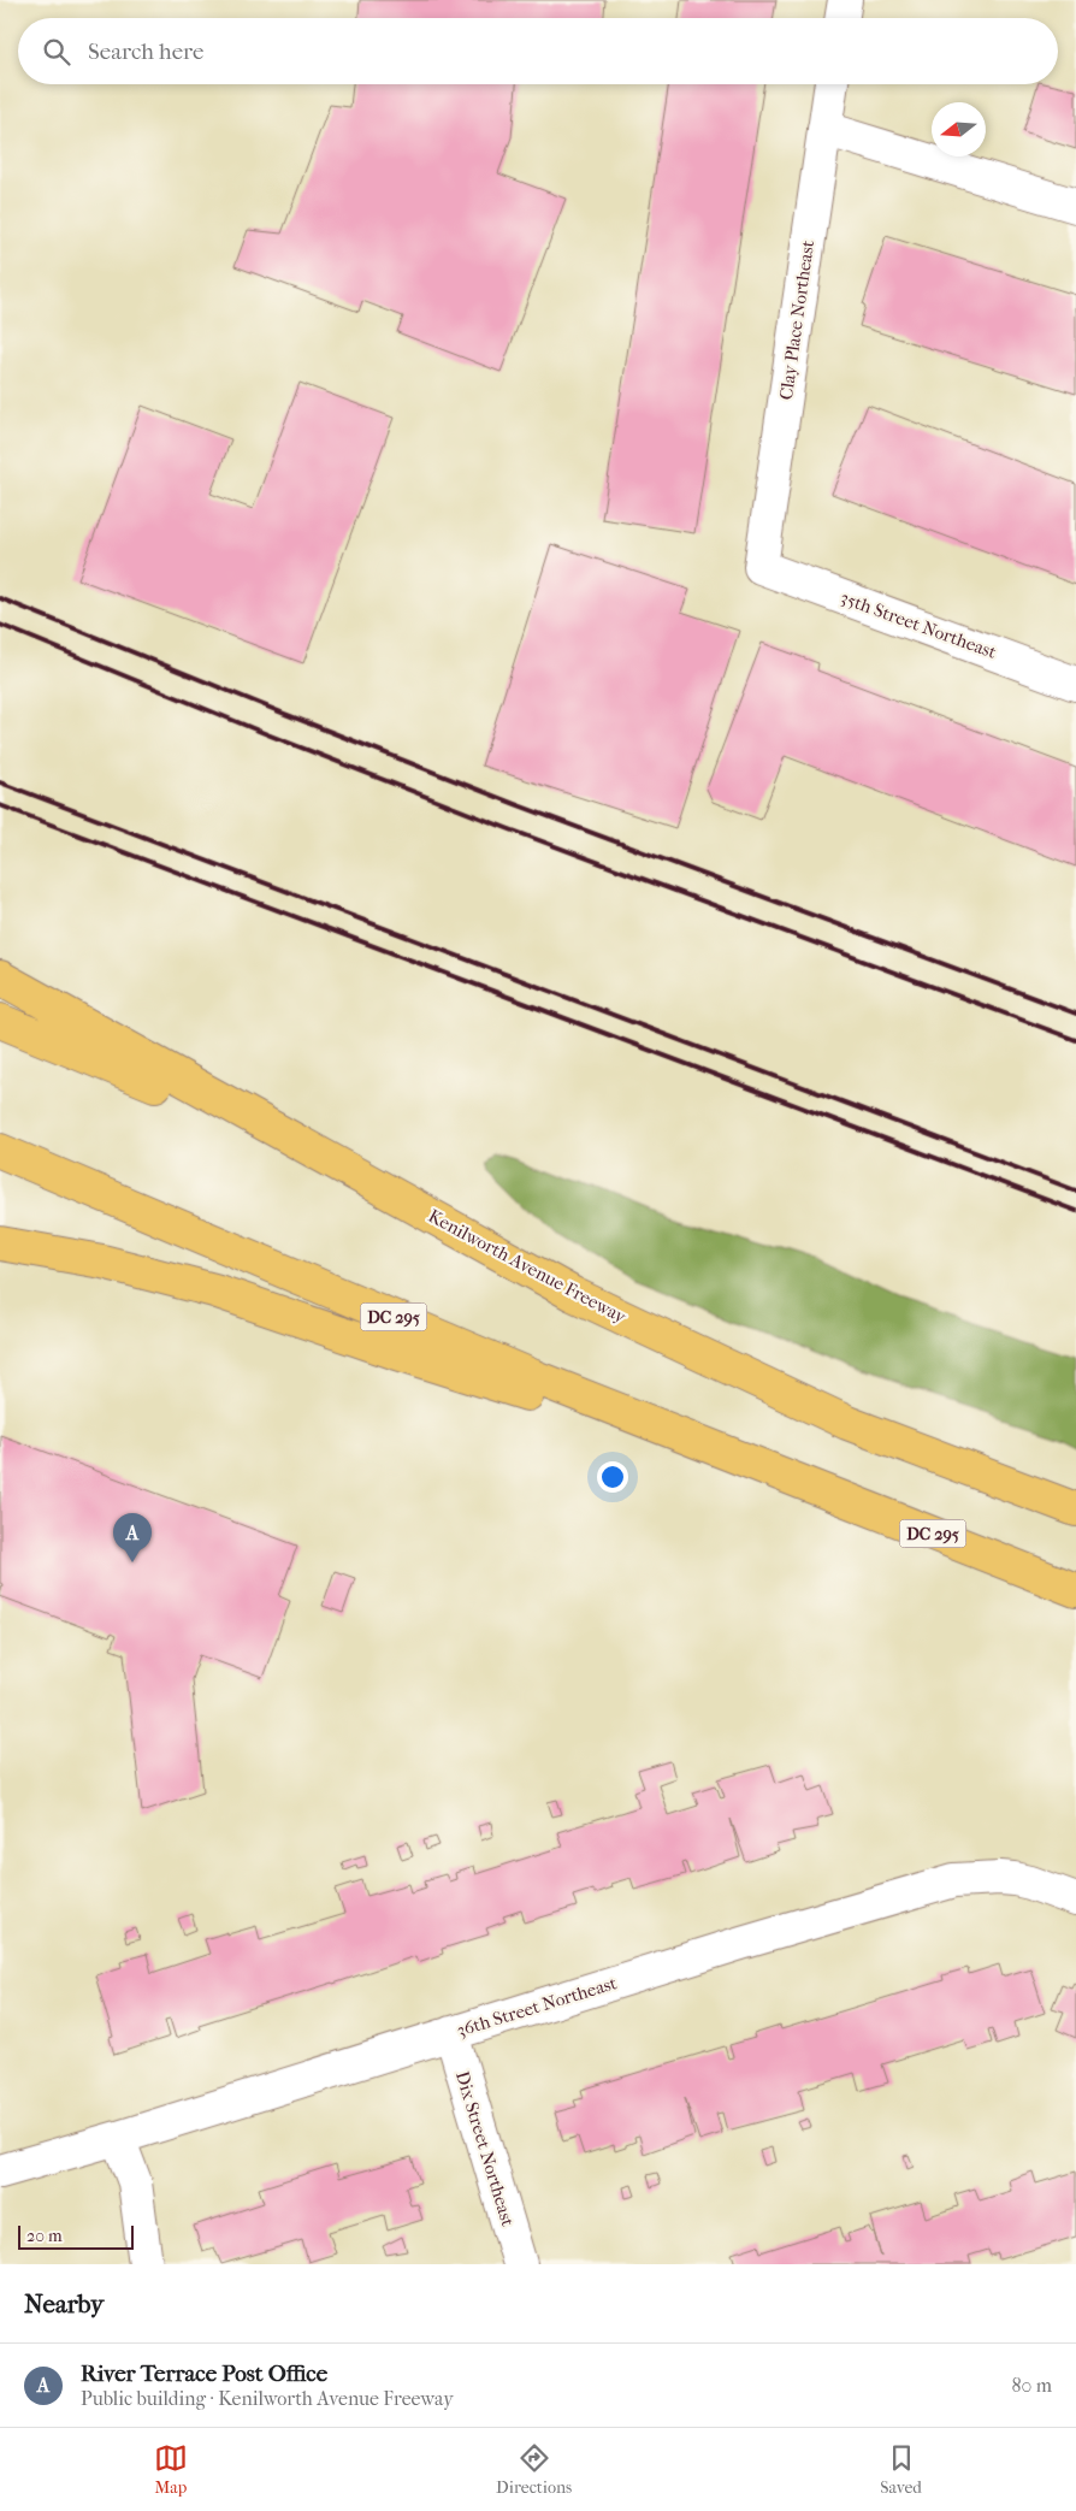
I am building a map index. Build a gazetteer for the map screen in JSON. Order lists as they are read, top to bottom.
{
  "streets": {
    "highway": ["Kenilworth Avenue Freeway", "DC 295"],
    "street": [
      "Clay Place Northeast",
      "35th Street Northeast",
      "36th Street Northeast",
      "Dix Street Northeast"
    ]
  },
  "crossings": [
    ["Clay Place Northeast", "35th Street Northeast"],
    ["36th Street Northeast", "Dix Street Northeast"]
  ],
  "scale_bar": "20 m",
  "north": "left",
  "page": {
    "search": "Search here",
    "pins": "A",
    "scale": "20 m",
    "heading": "Nearby",
    "list": [
      {
        "mark": "A",
        "name": "River Terrace Post Office",
        "note": "Public building · Kenilworth Avenue Freeway",
        "value": "80 m"
      }
    ],
    "nav": ["Map", "Directions", "Saved"]
  }
}
